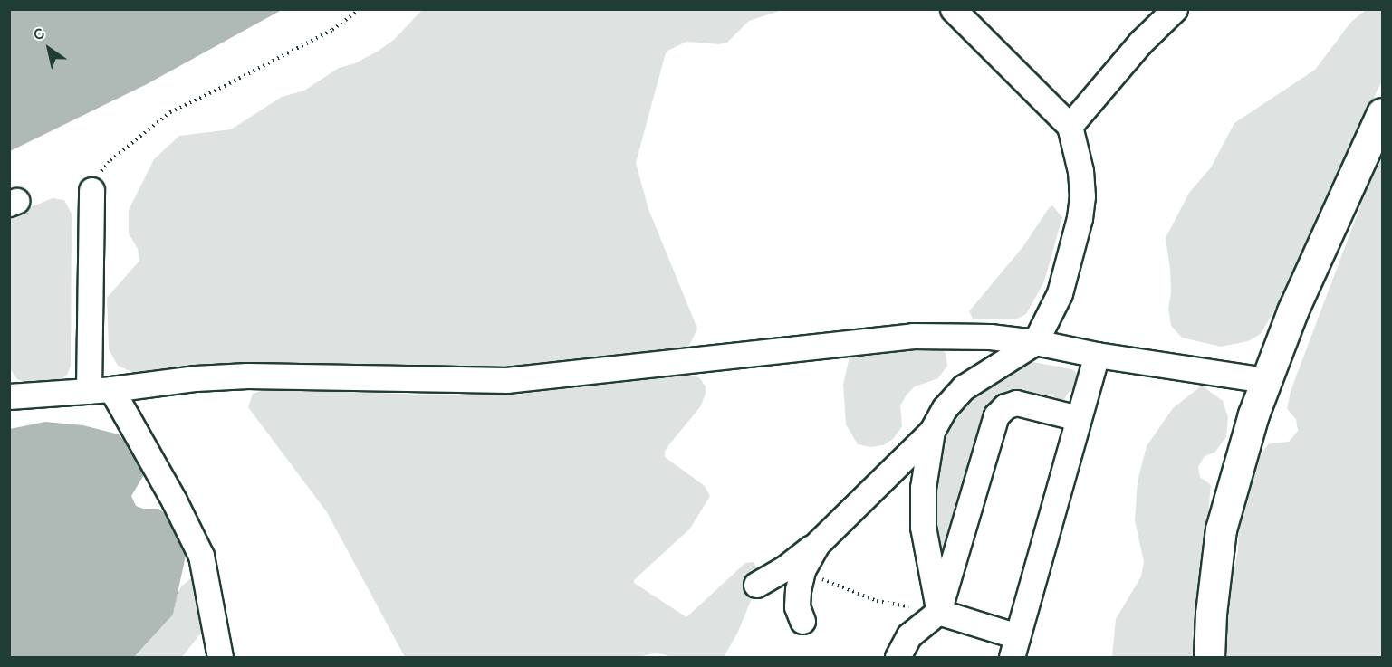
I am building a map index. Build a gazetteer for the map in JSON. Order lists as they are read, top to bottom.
{
  "north": "top left"
}
